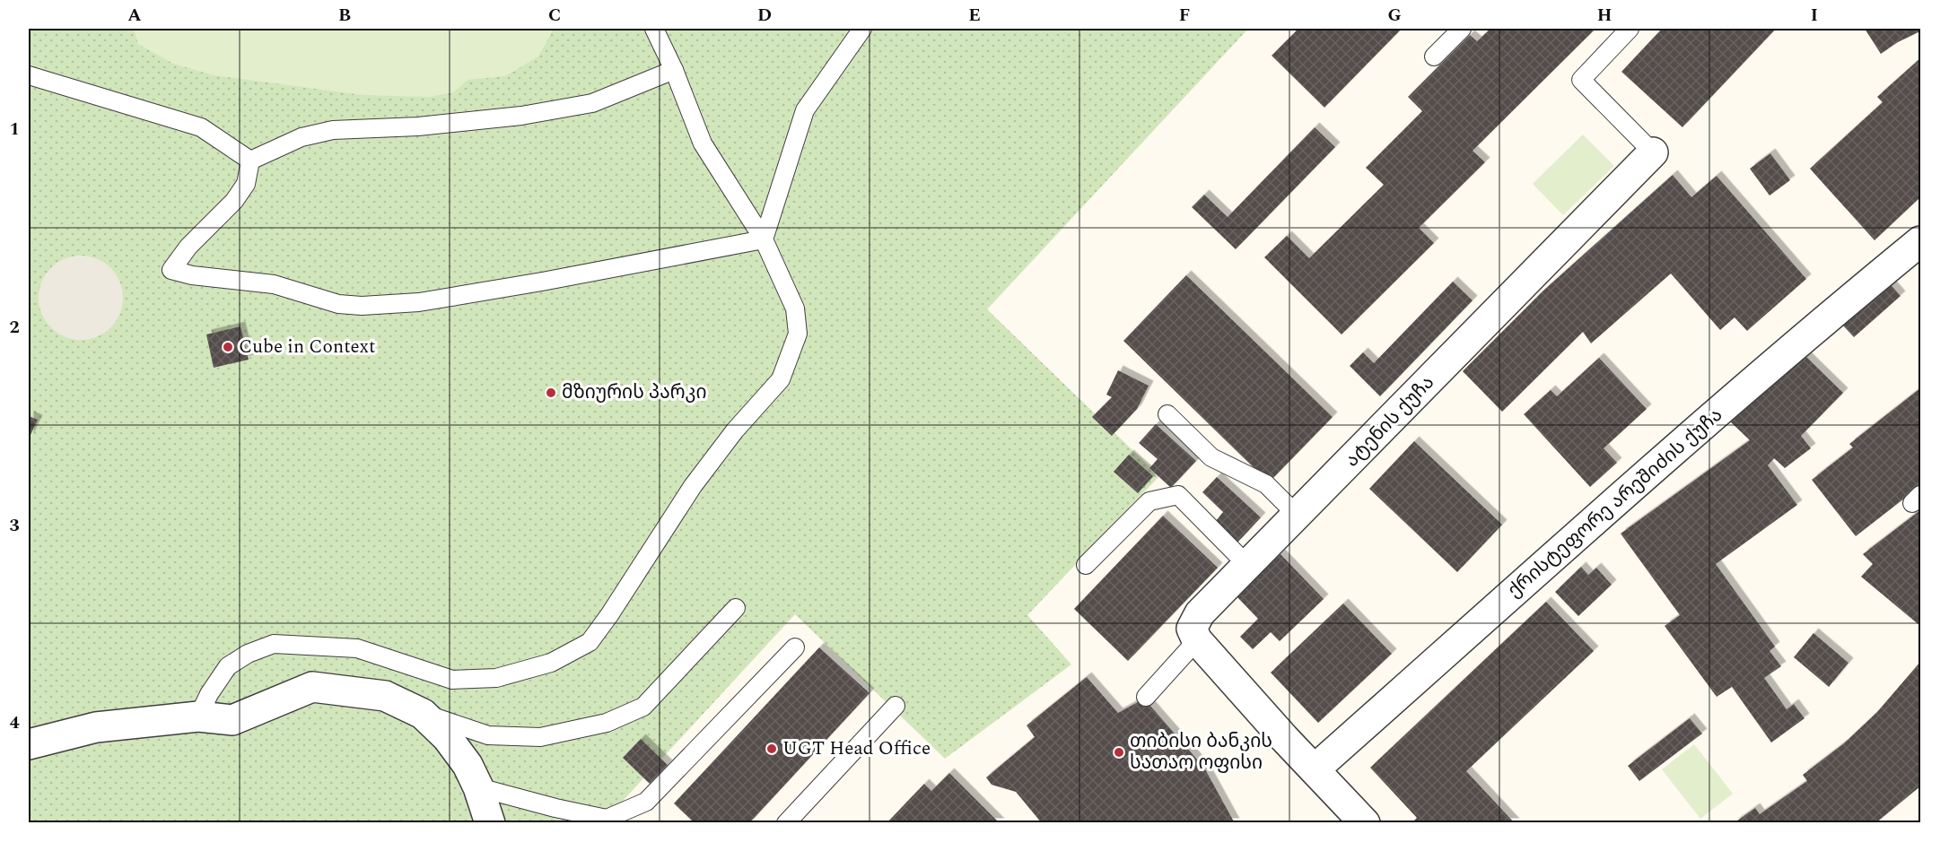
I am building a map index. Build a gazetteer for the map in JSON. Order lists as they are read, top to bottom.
{
  "streets": {
    "street": ["ატენის ქუჩა", "ქრისტეფორე არეშიძის ქუჩა"]
  },
  "places": [
    "Cube in Context",
    "მზიურის პარკი",
    "UGT Head Office",
    "თიბისი ბანკის სათაო ოფისი"
  ],
  "grid": {
    "columns": [
      "A",
      "B",
      "C",
      "D",
      "E",
      "F",
      "G",
      "H",
      "I"
    ],
    "rows": [
      "1",
      "2",
      "3",
      "4"
    ]
  }
}
